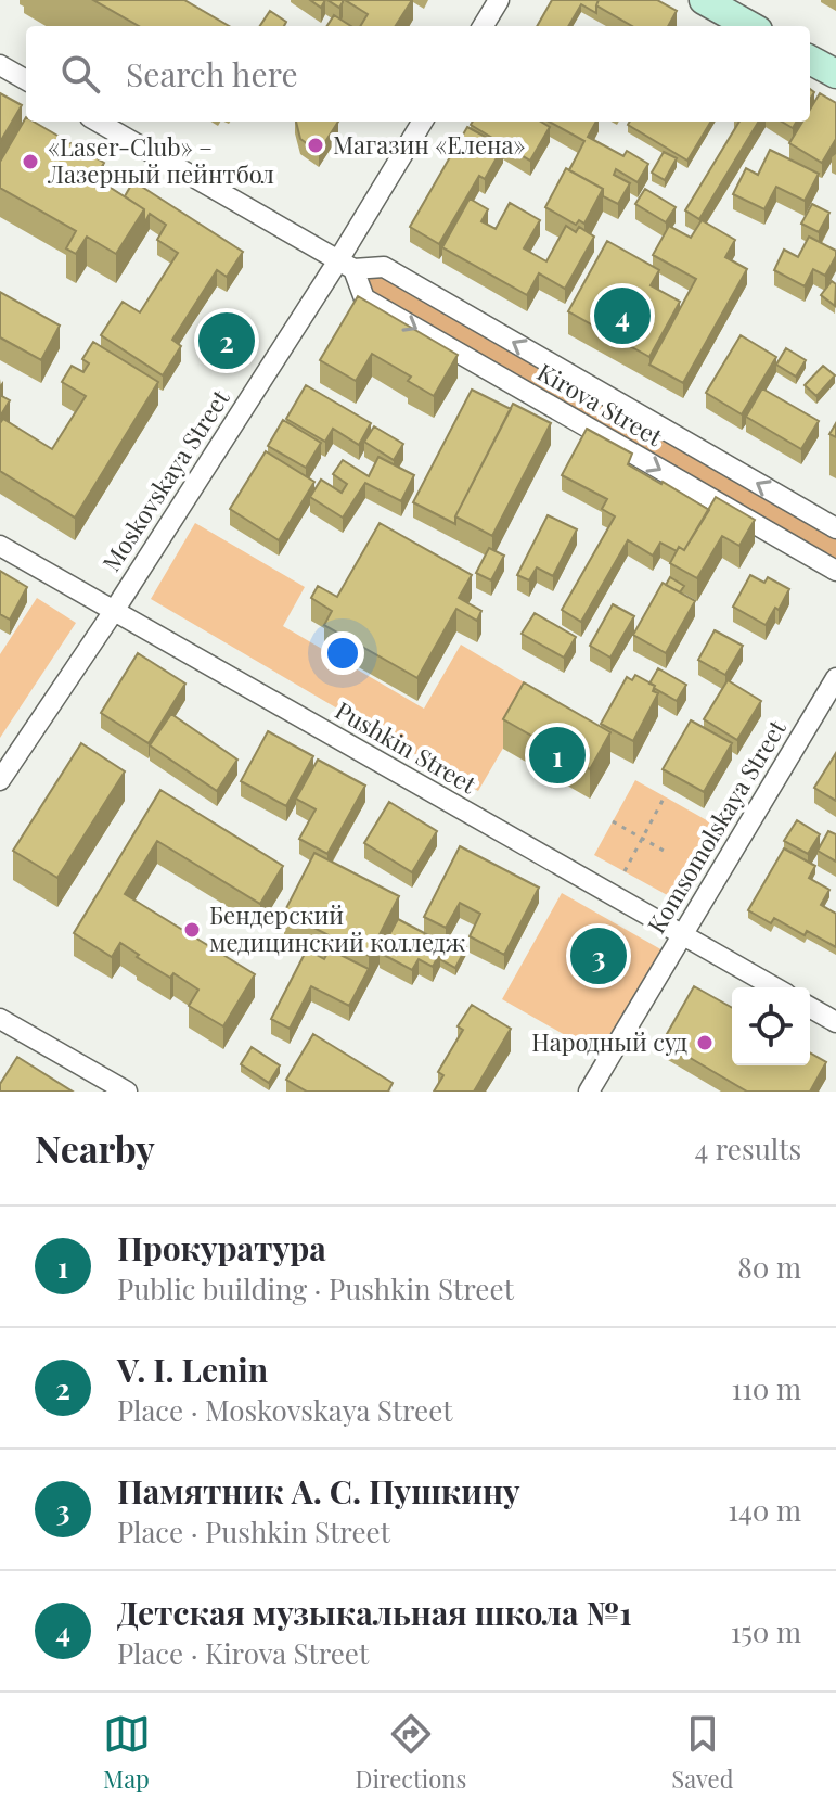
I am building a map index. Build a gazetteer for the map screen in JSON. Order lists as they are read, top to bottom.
{
  "streets": {
    "street": [
      "Kirova Street",
      "Moskovskaya Street",
      "Pushkin Street",
      "Komsomolskaya Street"
    ]
  },
  "crossings": [
    ["Kirova Street", "Moskovskaya Street"],
    ["Moskovskaya Street", "Pushkin Street"],
    ["Pushkin Street", "Komsomolskaya Street"]
  ],
  "places": [
    "Магазин «Елена»",
    "«Laser-Club» – Лазерный пейнтбол",
    "Бендерский медицинский колледж",
    "Народный суд"
  ],
  "page": {
    "search": "Search here",
    "pins": [
      "4",
      "2",
      "1",
      "3"
    ],
    "heading": ["Nearby", "4 results"],
    "list": [
      {
        "mark": "1",
        "name": "Прокуратура",
        "note": "Public building · Pushkin Street",
        "value": "80 m"
      },
      {
        "mark": "2",
        "name": "V. I. Lenin",
        "note": "Place · Moskovskaya Street",
        "value": "110 m"
      },
      {
        "mark": "3",
        "name": "Памятник А. С. Пушкину",
        "note": "Place · Pushkin Street",
        "value": "140 m"
      },
      {
        "mark": "4",
        "name": "Детская музыкальная школа №1",
        "note": "Place · Kirova Street",
        "value": "150 m"
      }
    ],
    "nav": ["Map", "Directions", "Saved"]
  }
}
